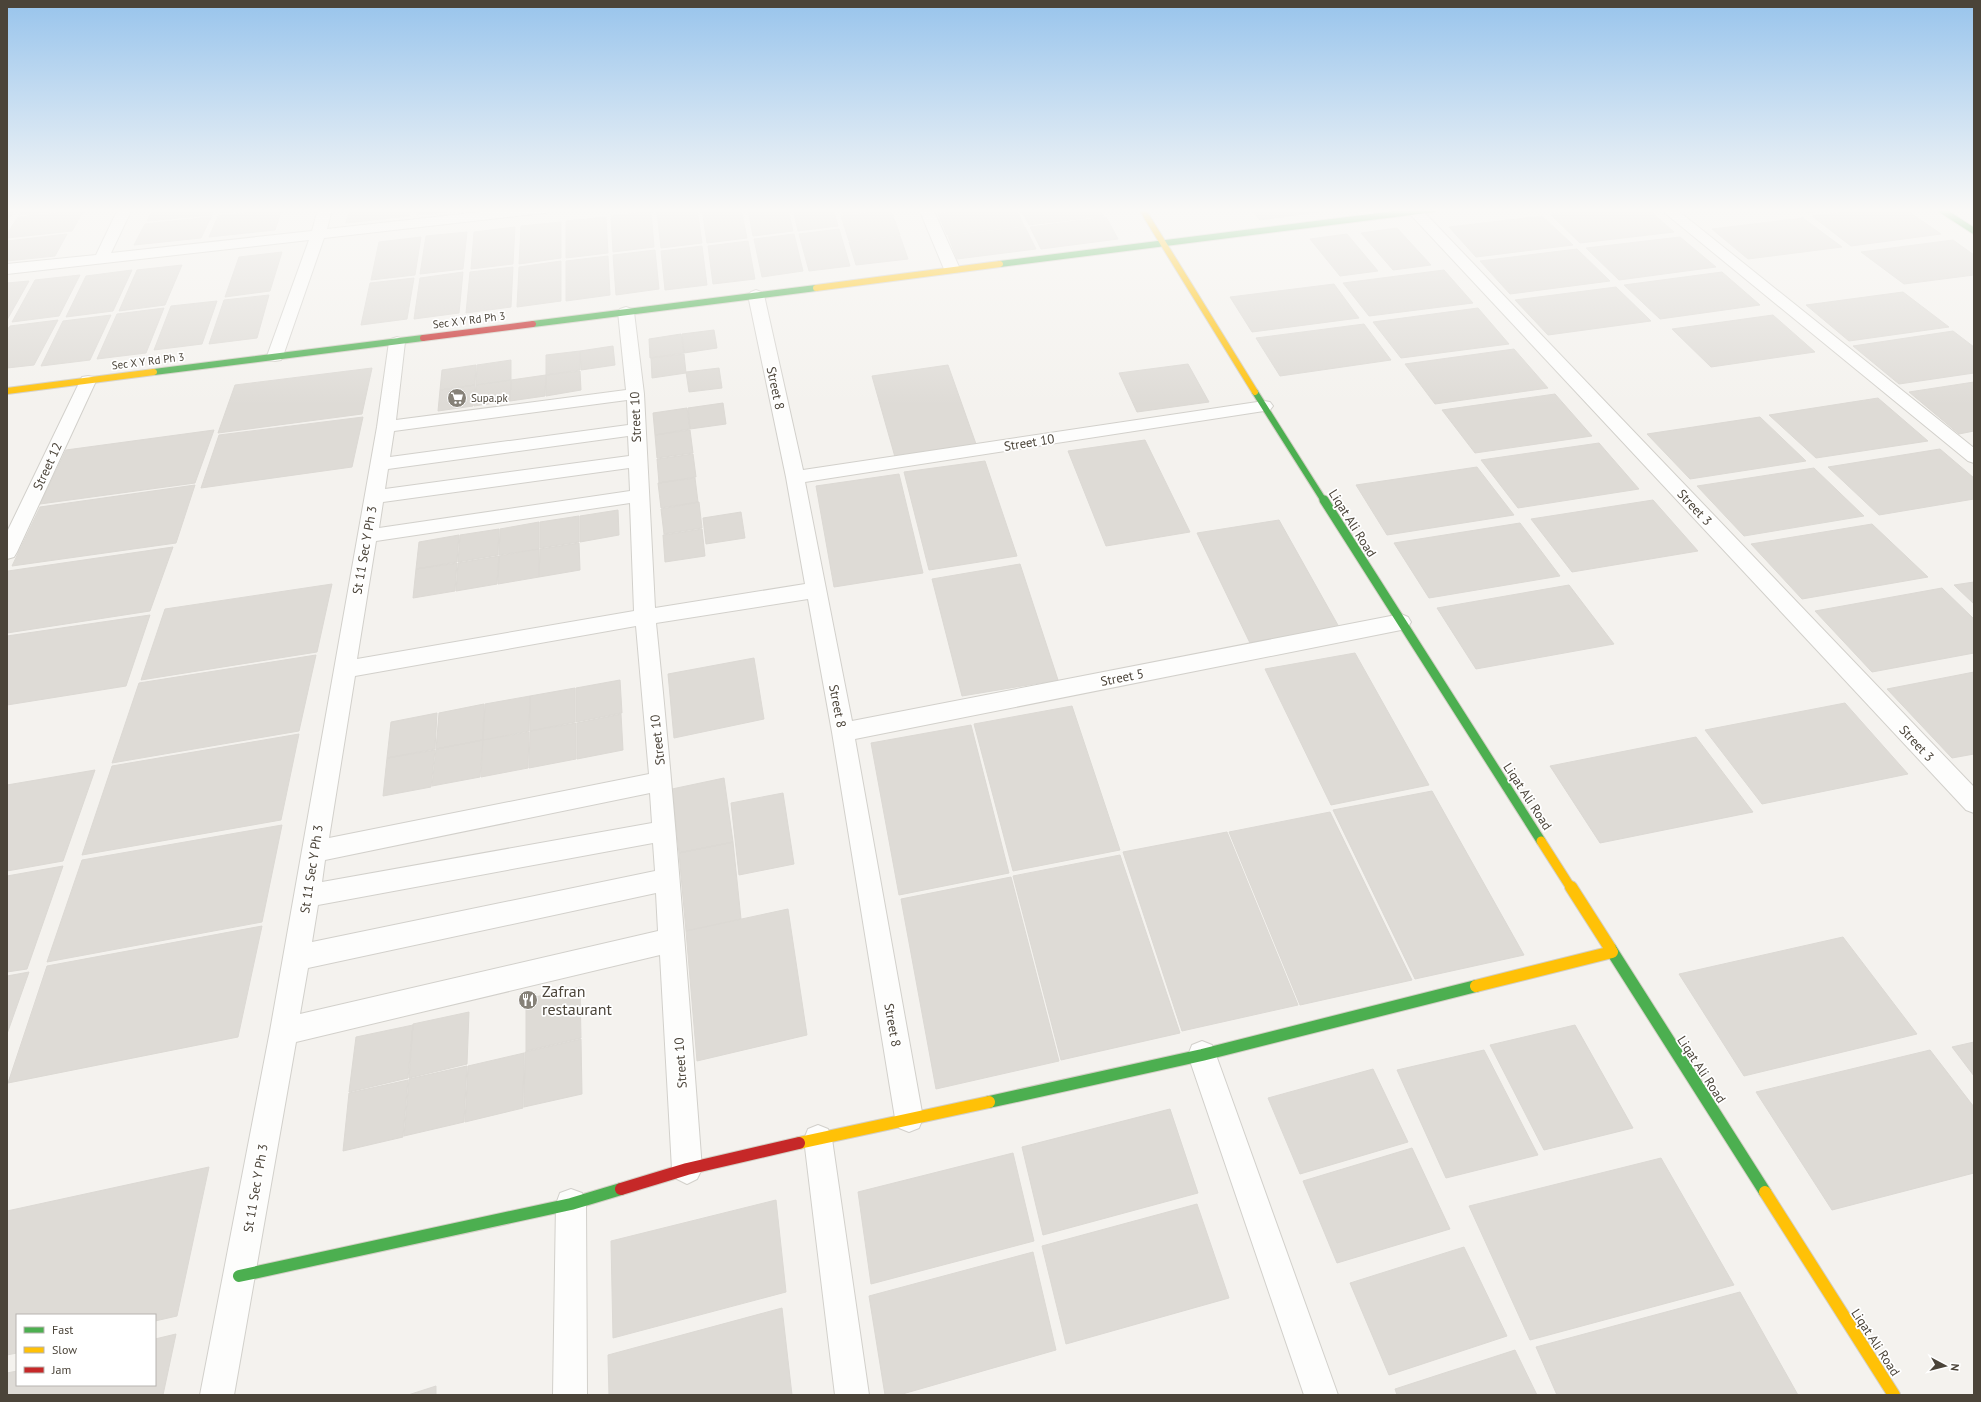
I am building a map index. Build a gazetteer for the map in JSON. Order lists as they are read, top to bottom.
{
  "streets": {
    "street": [
      "Sec X Y Rd Ph 3",
      "Street 8",
      "Street 10",
      "Street 12",
      "Street 3",
      "Liqat Ali Road",
      "St 11 Sec Y Ph 3",
      "Street 5"
    ]
  },
  "crossings": [
    ["Sec X Y Rd Ph 3", "Street 8"],
    ["Sec X Y Rd Ph 3", "Street 10"],
    ["Sec X Y Rd Ph 3", "Street 12"],
    ["Sec X Y Rd Ph 3", "St 11 Sec Y Ph 3"],
    ["Street 8", "Street 10"],
    ["Street 8", "Street 5"],
    ["Street 10", "Liqat Ali Road"],
    ["Liqat Ali Road", "Street 5"]
  ],
  "places": {
    "supermarket": ["Supa.pk"],
    "restaurant": ["Zafran restaurant"]
  },
  "legend": ["Fast", "Slow", "Jam"],
  "north": "right"
}
